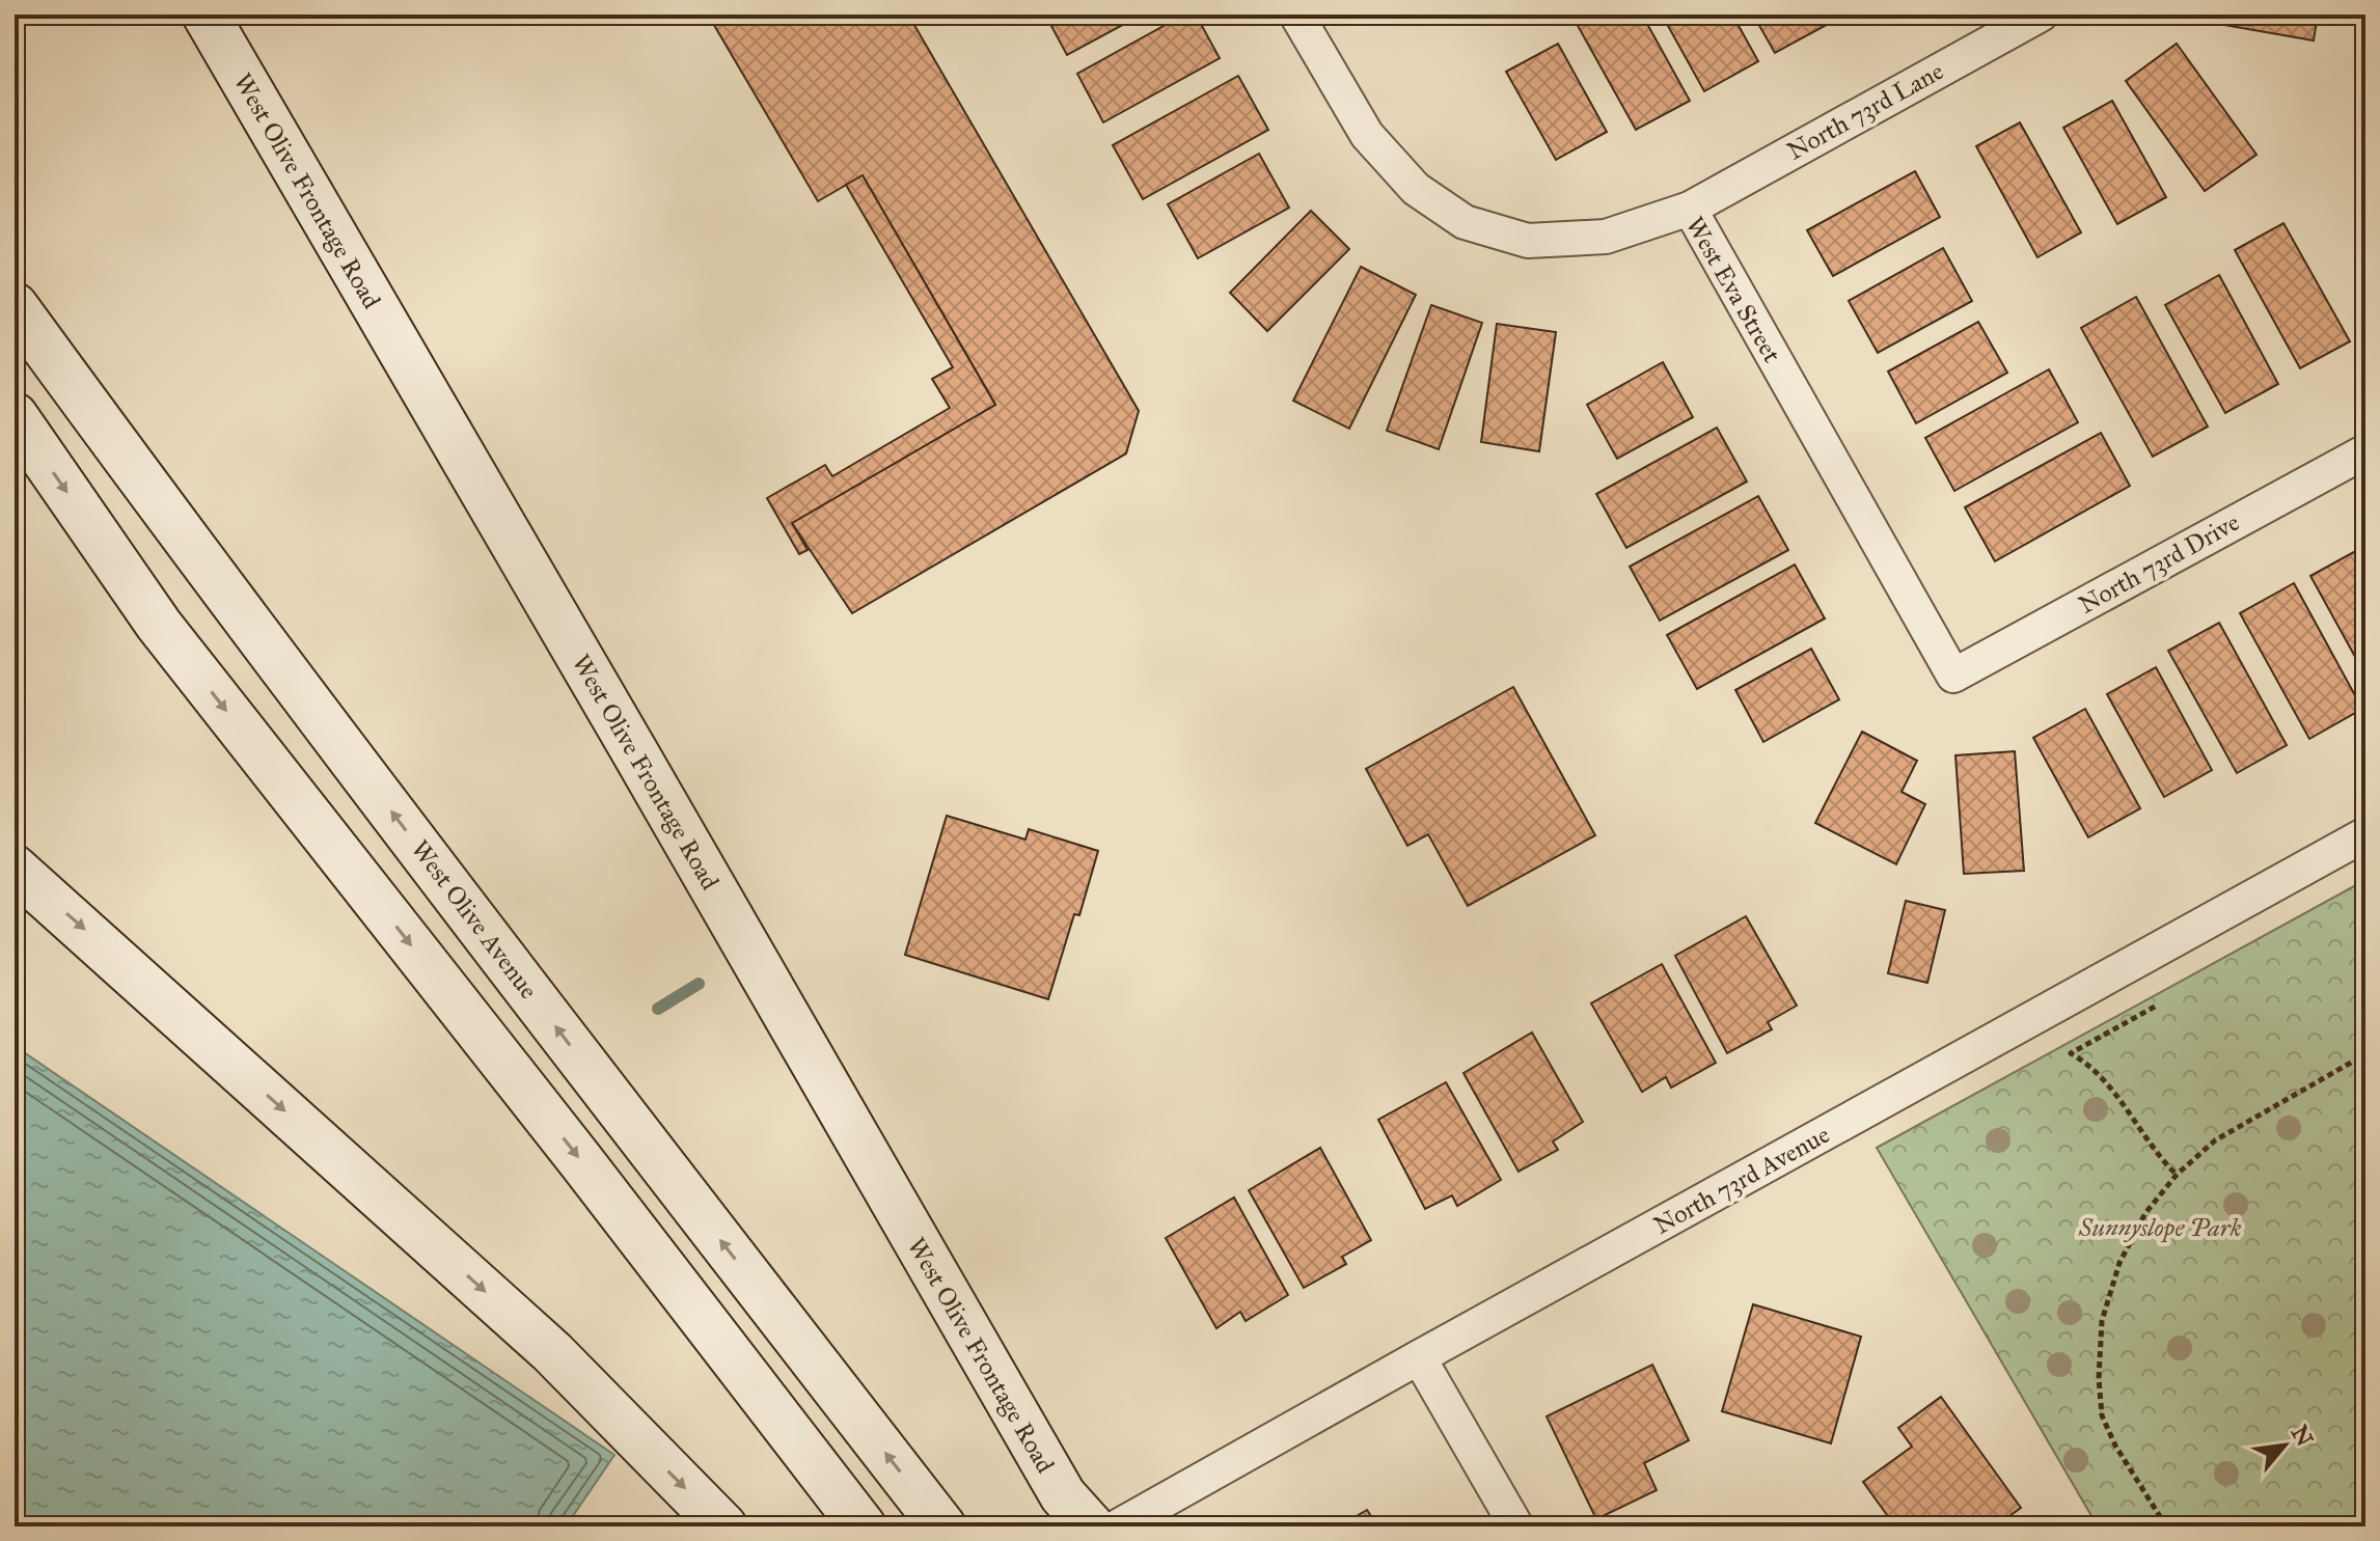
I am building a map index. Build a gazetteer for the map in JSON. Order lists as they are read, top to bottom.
{
  "streets": {
    "main road": ["West Olive Frontage Road", "West Olive Avenue"],
    "street": [
      "North 73rd Lane",
      "West Eva Street",
      "North 73rd Drive",
      "North 73rd Avenue"
    ]
  },
  "crossings": [
    ["North 73rd Lane", "West Eva Street"],
    ["West Eva Street", "North 73rd Drive"]
  ],
  "parks": ["Sunnyslope Park"],
  "north": "top right"
}
